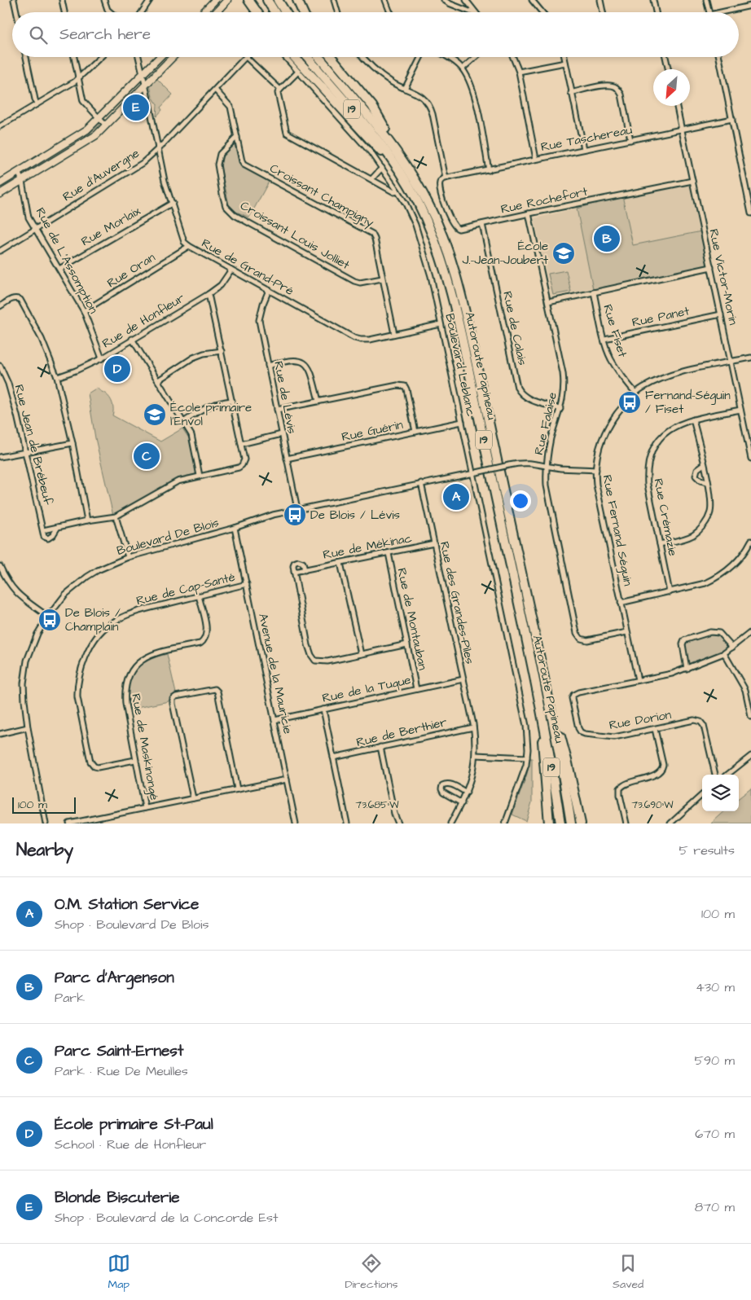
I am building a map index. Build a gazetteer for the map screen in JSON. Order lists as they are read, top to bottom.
{
  "streets": {
    "highway": ["19", "Autoroute Papineau"],
    "street": [
      "Rue Taschereau",
      "Rue d'Auvergne",
      "Croissant Champigny",
      "Rue Rochefort",
      "Rue Morlaix",
      "Croissant Louis Jolliet",
      "Rue de L'Assomption",
      "Rue de Grand-Pré",
      "Rue Oran",
      "Rue Victor-Morin",
      "Rue Panet",
      "Rue de Honfleur",
      "Rue de Calais",
      "Rue Fiset",
      "Boulevard Leblanc",
      "Rue de Lévis",
      "Rue Falaise",
      "Rue Guérin",
      "Rue Jean de Brébeuf",
      "Rue Crémazie",
      "Rue Fernand Séguin",
      "Boulevard De Blois",
      "Rue de Mékinac",
      "Rue de Cap-Santé",
      "Rue des Grandes-Piles",
      "Rue de Montauban",
      "Avenue de la Mauricie",
      "Rue de la Tuque",
      "Rue Dorion",
      "Rue de Berthier",
      "Rue de Maskinongé"
    ]
  },
  "crossings": [
    ["Rue Taschereau", "Rue Rochefort"],
    ["Rue Taschereau", "Rue Victor-Morin"],
    ["Rue d'Auvergne", "Croissant Champigny"],
    ["Rue d'Auvergne", "Rue de L'Assomption"],
    ["Rue d'Auvergne", "Rue de Grand-Pré"],
    ["Croissant Champigny", "Croissant Louis Jolliet"],
    ["Croissant Champigny", "Rue de Grand-Pré"],
    ["Rue Rochefort", "Rue Victor-Morin"],
    ["Rue Rochefort", "Rue de Calais"],
    ["Rue Rochefort", "Rue Falaise"],
    ["Rue Morlaix", "Rue de L'Assomption"],
    ["Rue Morlaix", "Rue de Grand-Pré"],
    ["Rue de L'Assomption", "Rue Oran"],
    ["Rue de L'Assomption", "Rue de Honfleur"],
    ["Rue de Grand-Pré", "Rue Oran"],
    ["Rue de Grand-Pré", "Rue de Honfleur"],
    ["Rue de Grand-Pré", "Boulevard Leblanc"],
    ["Rue de Grand-Pré", "Rue de Lévis"],
    ["Rue Victor-Morin", "Rue Panet"],
    ["Rue Victor-Morin", "Rue Crémazie"],
    ["Rue Victor-Morin", "Rue Fernand Séguin"],
    ["Rue Panet", "Rue Fiset"],
    ["Rue de Calais", "Rue Falaise"],
    ["Rue Fiset", "Rue Fernand Séguin"],
    ["Boulevard Leblanc", "Rue Guérin"],
    ["Boulevard Leblanc", "Boulevard De Blois"],
    ["Rue de Lévis", "Rue Guérin"],
    ["Rue de Lévis", "Boulevard De Blois"],
    ["Rue Falaise", "Rue Fernand Séguin"],
    ["Rue Falaise", "Boulevard De Blois"],
    ["Rue Fernand Séguin", "Boulevard De Blois"],
    ["Rue Fernand Séguin", "Rue Dorion"],
    ["Boulevard De Blois", "Rue des Grandes-Piles"],
    ["Boulevard De Blois", "Avenue de la Mauricie"],
    ["Rue de Mékinac", "Rue des Grandes-Piles"],
    ["Rue de Mékinac", "Rue de Montauban"],
    ["Rue de Cap-Santé", "Avenue de la Mauricie"],
    ["Rue de Cap-Santé", "Rue de Maskinongé"],
    ["Rue des Grandes-Piles", "Rue de la Tuque"],
    ["Rue des Grandes-Piles", "Rue de Berthier"],
    ["Rue de Montauban", "Rue de la Tuque"],
    ["Avenue de la Mauricie", "Rue de la Tuque"]
  ],
  "places": {
    "school or university": ["École J.-Jean-Joubert", "École primaire l'Envol"],
    "bus stop": ["Fernand-Séguin / Fiset", "De Blois / Lévis", "De Blois / Champlain"]
  },
  "scale_bar": "100 m",
  "north": "bottom left",
  "page": {
    "search": "Search here",
    "pins": [
      "E",
      "B",
      "D",
      "C",
      "A"
    ],
    "scale": "100 m",
    "heading": ["Nearby", "5 results"],
    "list": [
      {
        "mark": "A",
        "name": "O.M. Station Service",
        "note": "Shop · Boulevard De Blois",
        "value": "100 m"
      },
      {
        "mark": "B",
        "name": "Parc d'Argenson",
        "note": "Park",
        "value": "430 m"
      },
      {
        "mark": "C",
        "name": "Parc Saint-Ernest",
        "note": "Park · Rue De Meulles",
        "value": "590 m"
      },
      {
        "mark": "D",
        "name": "École primaire St-Paul",
        "note": "School · Rue de Honfleur",
        "value": "670 m"
      },
      {
        "mark": "E",
        "name": "Blonde Biscuterie",
        "note": "Shop · Boulevard de la Concorde Est",
        "value": "870 m"
      }
    ],
    "nav": ["Map", "Directions", "Saved"]
  },
  "coordinates": ["73.685°W", "73.690°W"]
}
